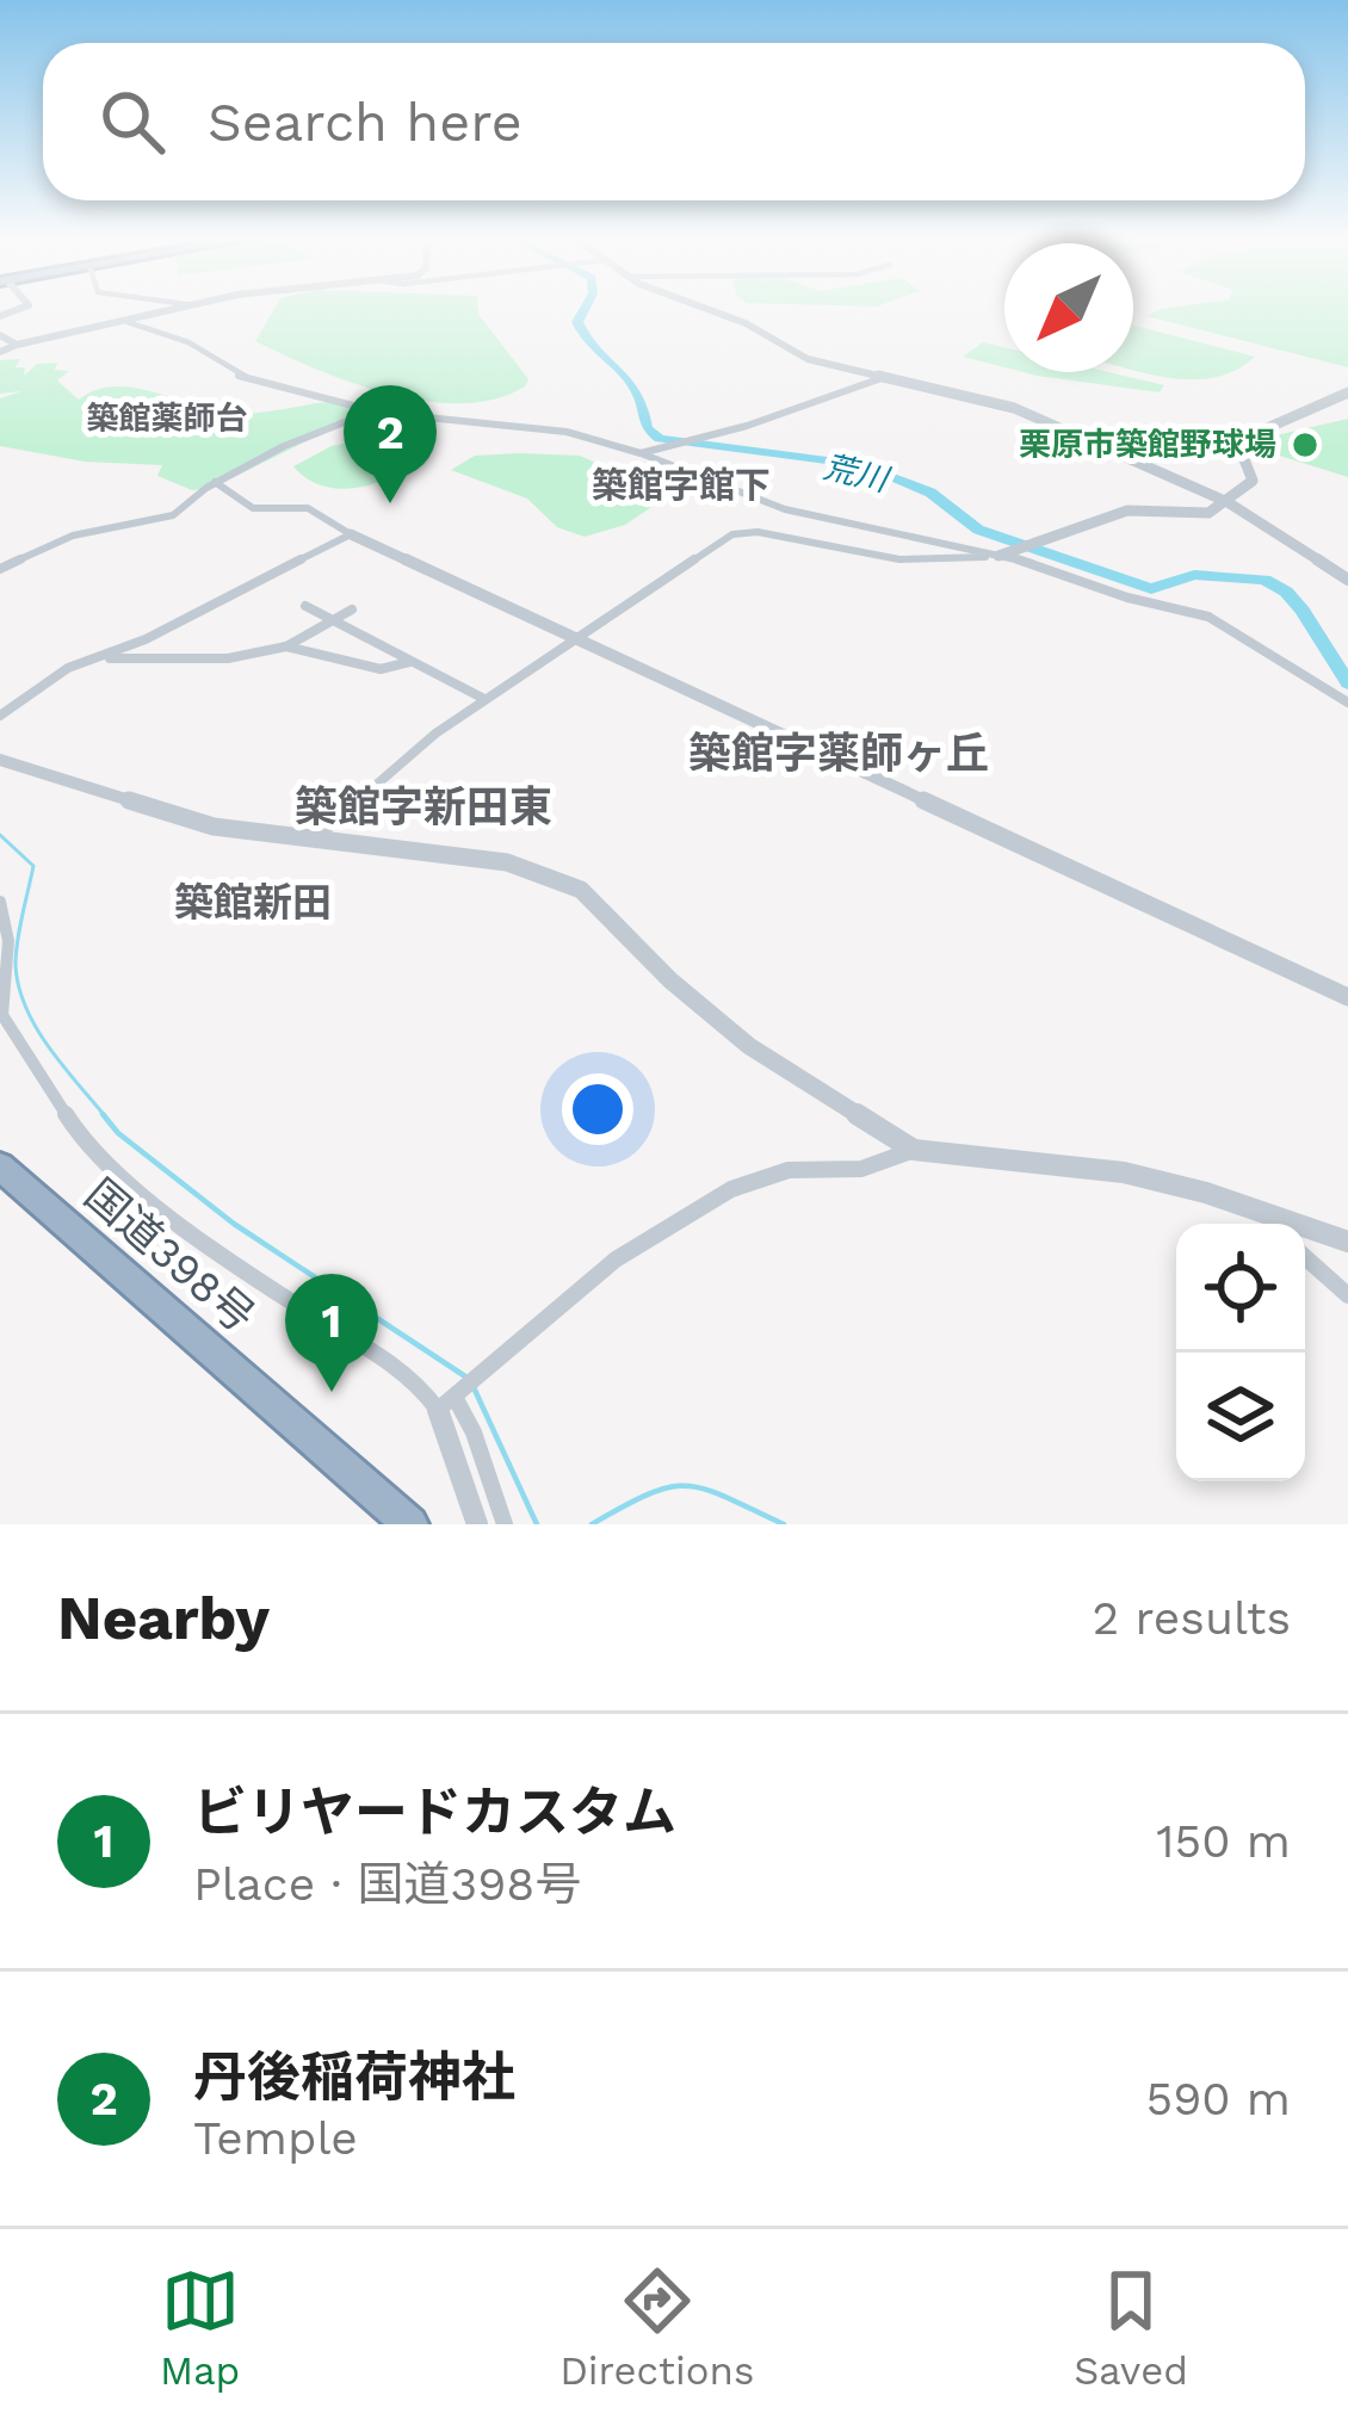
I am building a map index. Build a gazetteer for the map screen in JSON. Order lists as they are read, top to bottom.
{
  "streets": {
    "highway": ["国道398号"]
  },
  "districts": [
    "築館薬師台",
    "築館字館下",
    "築館字薬師ヶ丘",
    "築館字新田東",
    "築館新田"
  ],
  "water": ["荒川"],
  "places": ["栗原市築館野球場"],
  "north": "bottom left",
  "page": {
    "search": "Search here",
    "pins": ["2", "1"],
    "heading": ["Nearby", "2 results"],
    "list": [
      {
        "mark": "1",
        "name": "ビリヤードカスタム",
        "note": "Place · 国道398号",
        "value": "150 m"
      },
      {
        "mark": "2",
        "name": "丹後稲荷神社",
        "note": "Temple",
        "value": "590 m"
      }
    ],
    "nav": ["Map", "Directions", "Saved"]
  }
}
